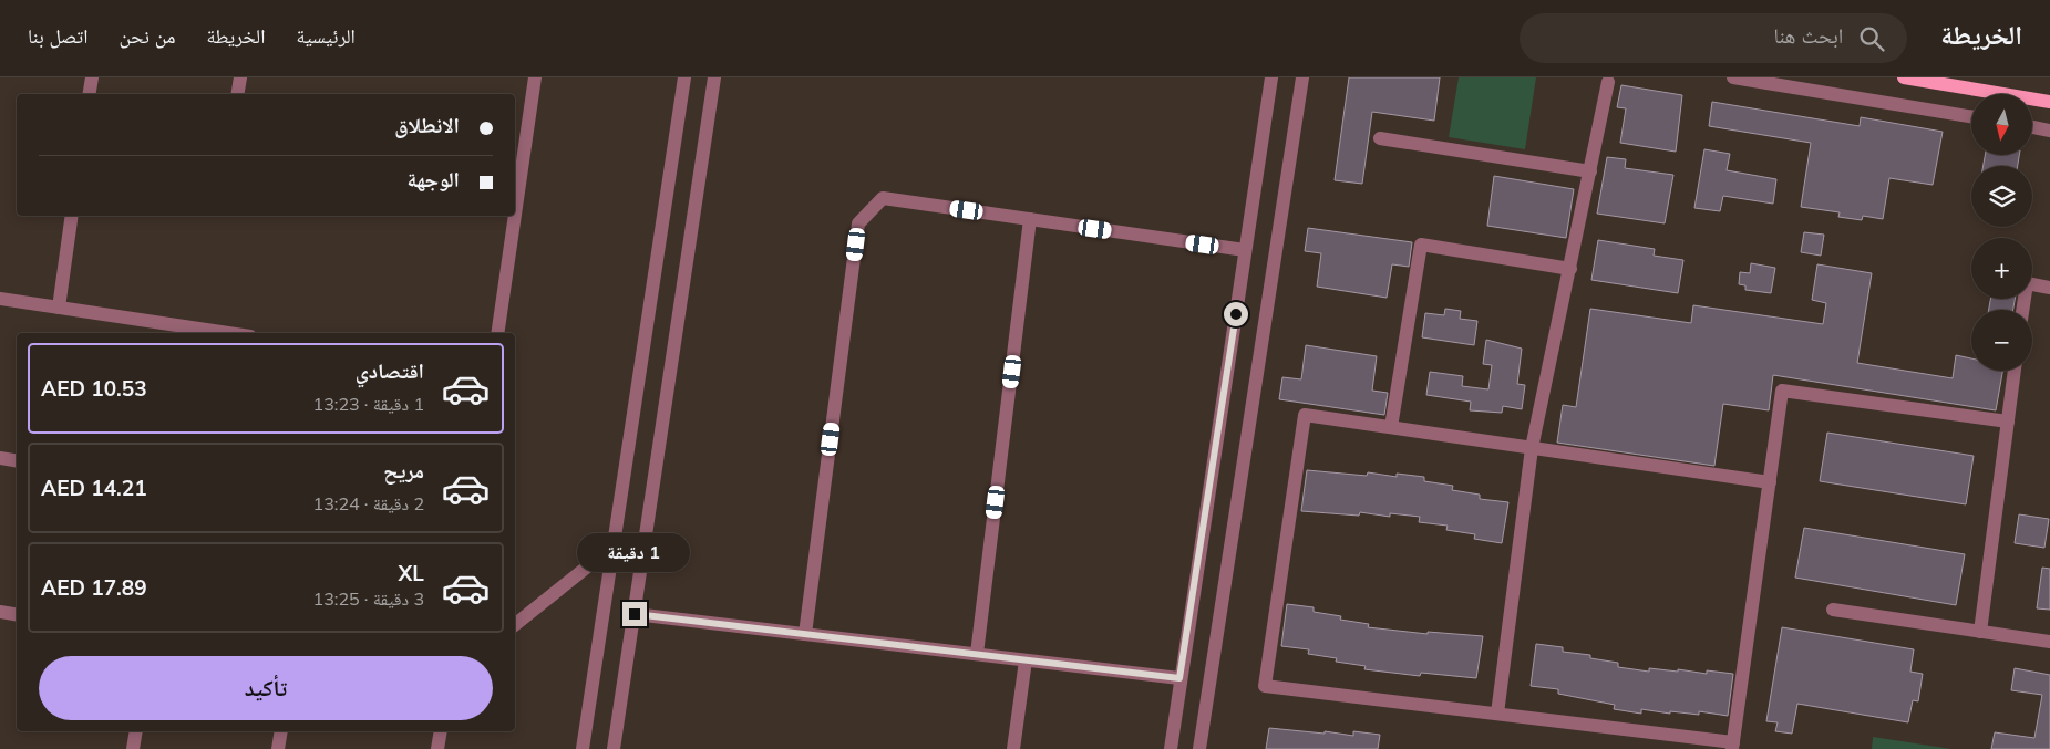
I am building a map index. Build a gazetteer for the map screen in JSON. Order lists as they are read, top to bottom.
{
  "north": "bottom",
  "page": {
    "header": "الخريطة",
    "search": "ابحث هنا",
    "nav": [
      "الرئيسية",
      "الخريطة",
      "من نحن",
      "اتصل بنا"
    ],
    "map_buttons": ["+", "−"],
    "banner": ["الانطلاق", "الوجهة"],
    "list": [
      {
        "name": "اقتصادي",
        "note": "1 دقيقة · 13:23",
        "value": "AED 10.53"
      },
      {
        "name": "مريح",
        "note": "2 دقيقة · 13:24",
        "value": "AED 14.21"
      },
      {
        "name": "XL",
        "note": "3 دقيقة · 13:25",
        "value": "AED 17.89"
      }
    ],
    "bubble": "1 دقيقة",
    "buttons": "تأكيد"
  }
}
